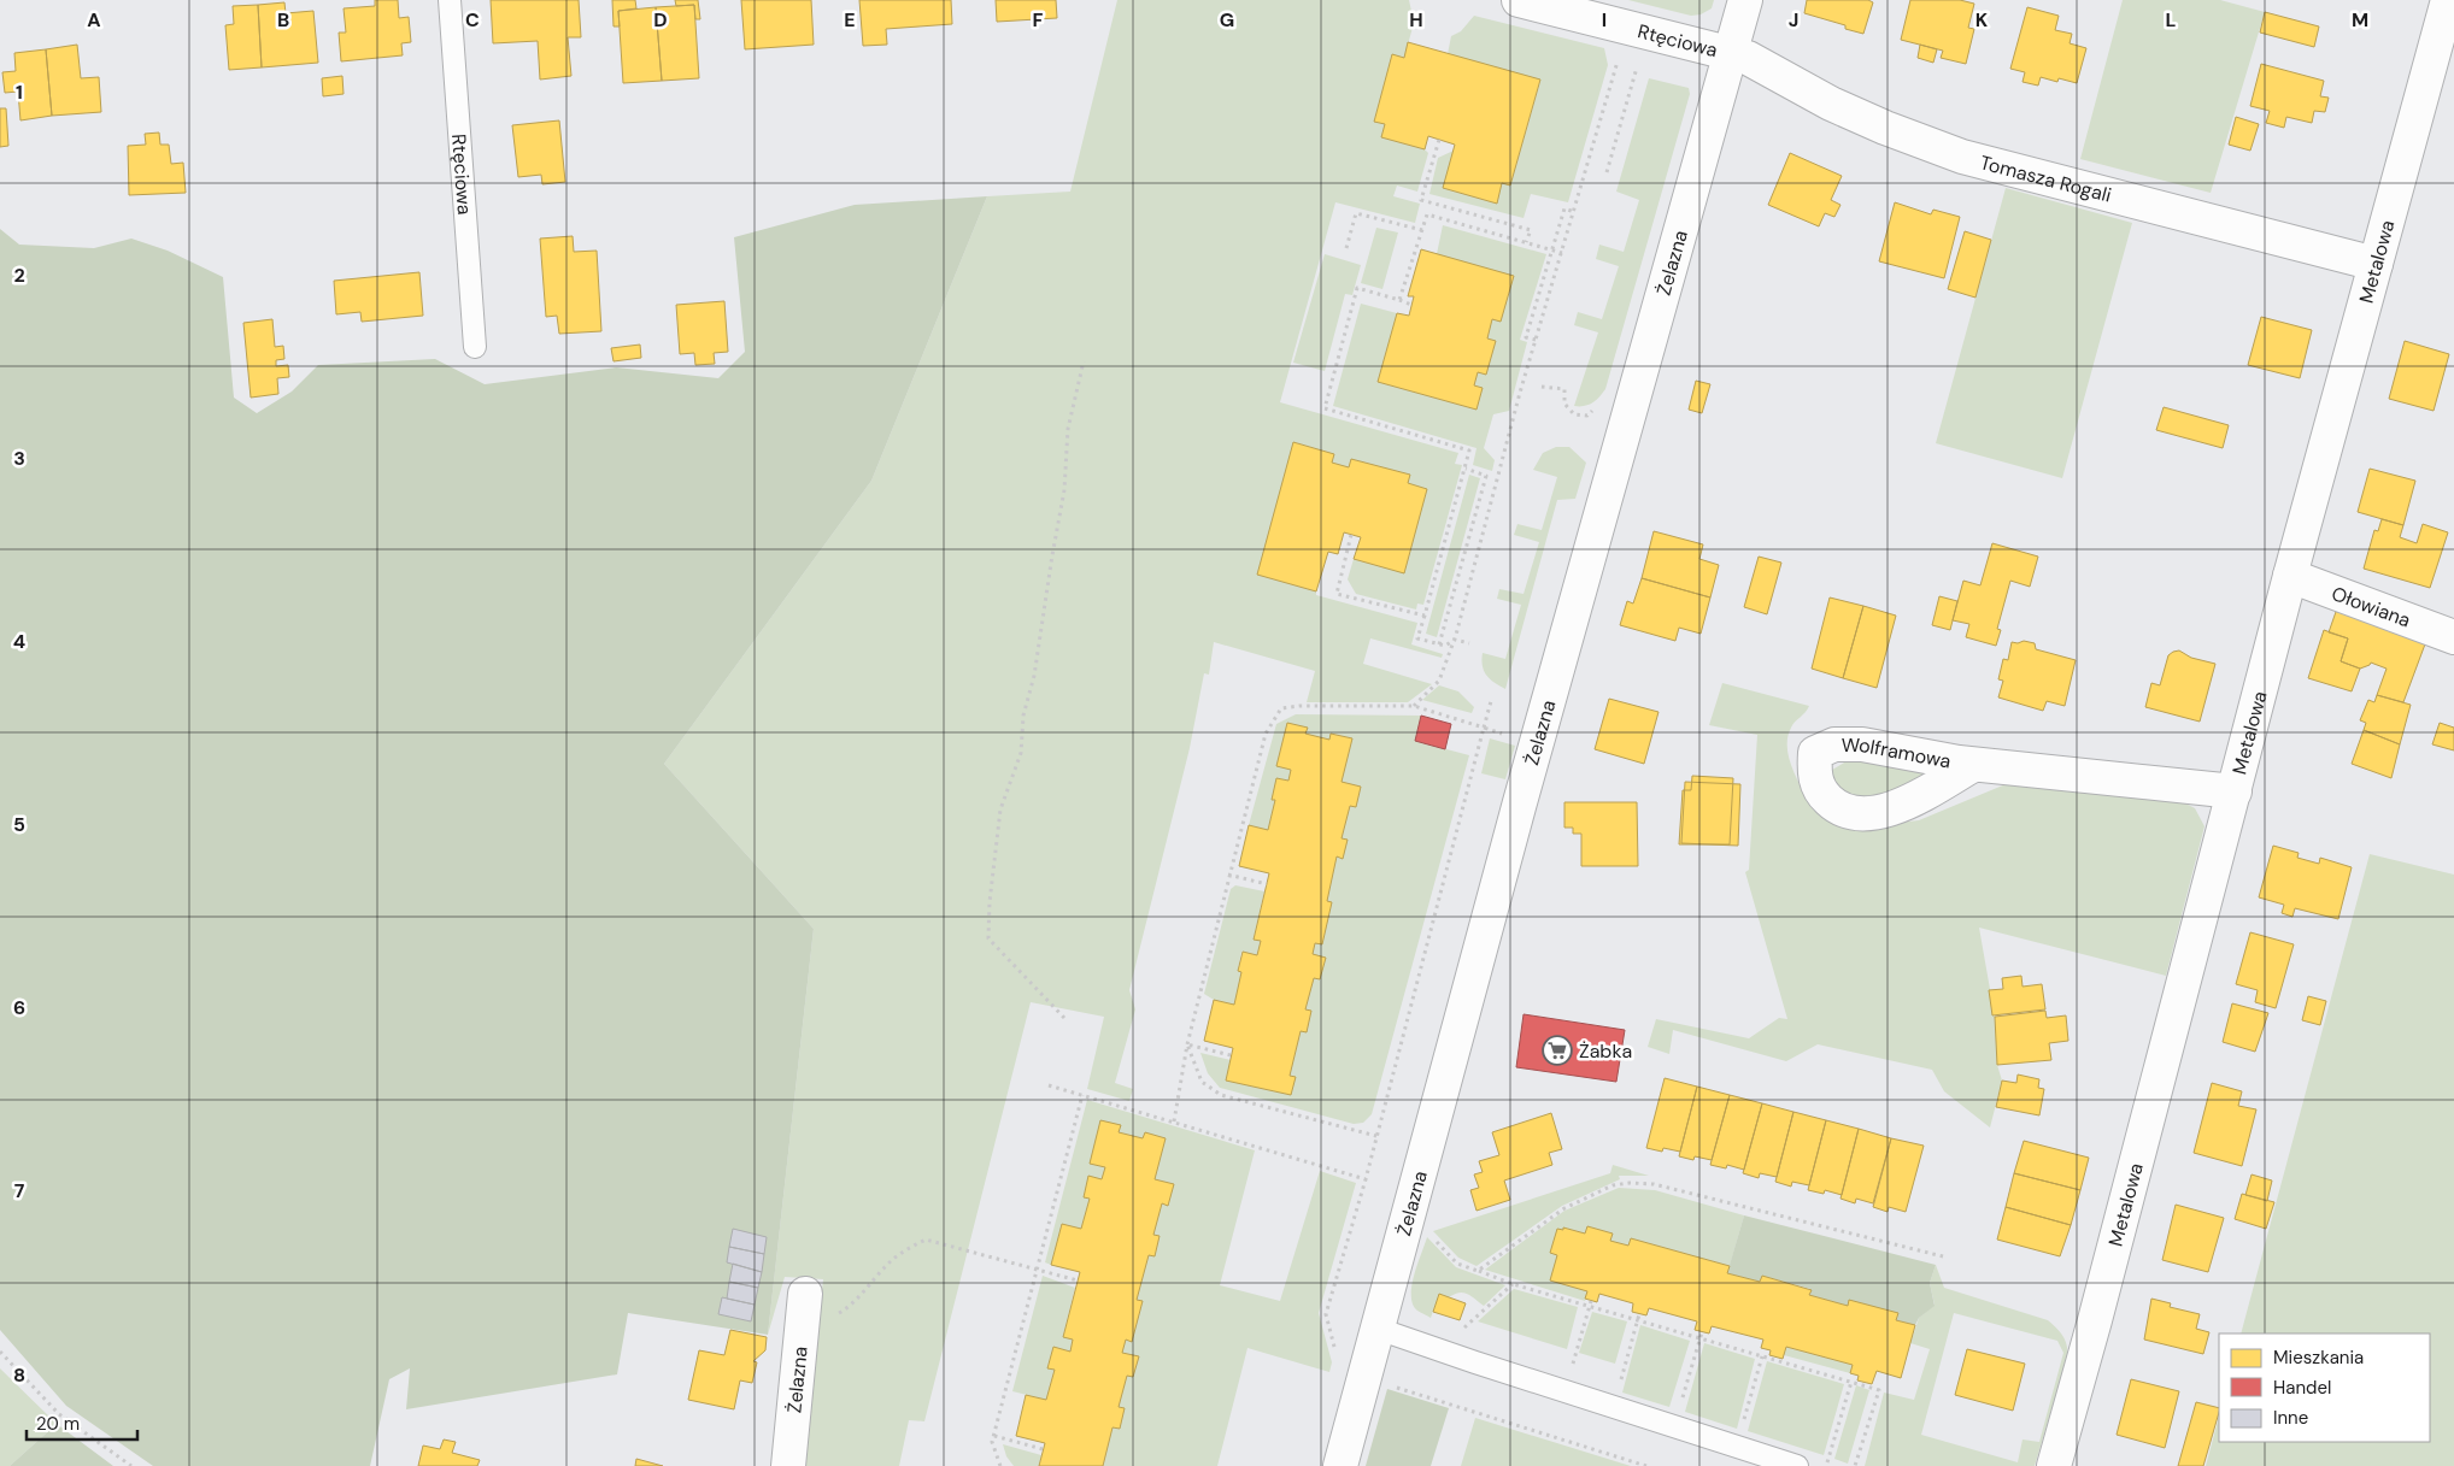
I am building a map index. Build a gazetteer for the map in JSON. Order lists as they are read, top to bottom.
{
  "streets": {
    "street": [
      "Rtęciowa",
      "Tomasza Rogali",
      "Metalowa",
      "Żelazna",
      "Ołowiana",
      "Wolframowa"
    ]
  },
  "crossings": [
    ["Rtęciowa", "Tomasza Rogali"],
    ["Rtęciowa", "Żelazna"],
    ["Tomasza Rogali", "Metalowa"],
    ["Tomasza Rogali", "Żelazna"],
    ["Metalowa", "Ołowiana"],
    ["Metalowa", "Wolframowa"]
  ],
  "places": {
    "supermarket": ["Żabka"]
  },
  "legend": ["Mieszkania", "Handel", "Inne"],
  "scale_bar": "20 m",
  "grid": {
    "columns": [
      "A",
      "B",
      "C",
      "D",
      "E",
      "F",
      "G",
      "H",
      "I",
      "J",
      "K",
      "L",
      "M"
    ],
    "rows": [
      "1",
      "2",
      "3",
      "4",
      "5",
      "6",
      "7",
      "8"
    ]
  }
}
